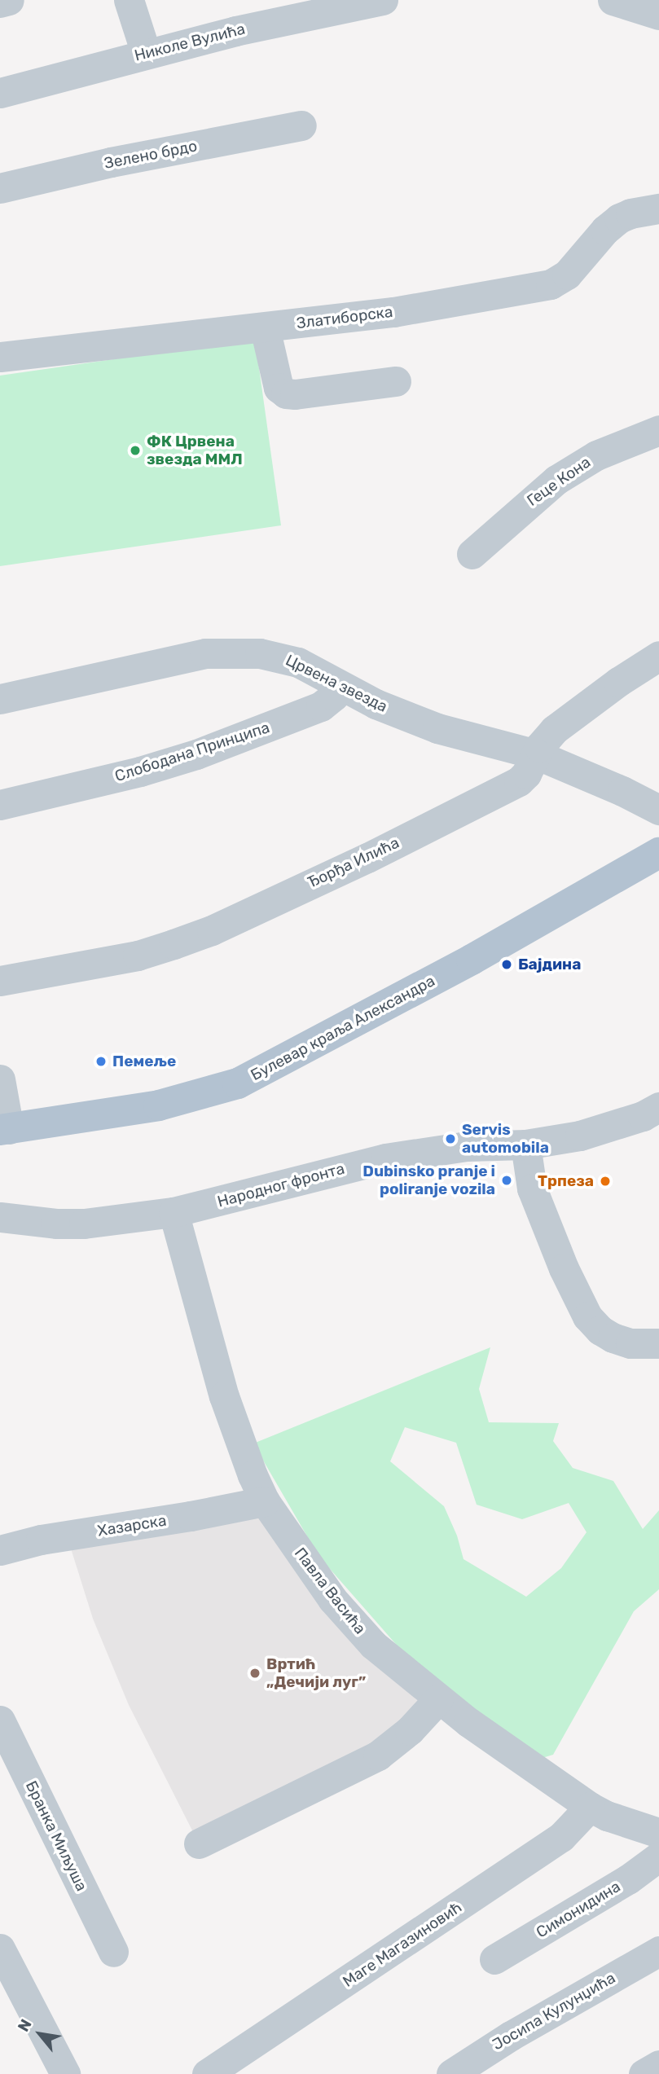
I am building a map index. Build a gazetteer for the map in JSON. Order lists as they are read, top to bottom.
{
  "streets": {
    "main road": ["Булевар краља Александра"],
    "street": [
      "Николе Вулића",
      "Зелено брдо",
      "Златиборска",
      "Геце Кона",
      "Црвена звезда",
      "Слободана Принципа",
      "Ђорђа Илића",
      "Народног фронта",
      "Хазарска",
      "Павла Васића",
      "Бранка Миљуша",
      "Симонидина",
      "Маге Магазиновић",
      "Јосипа Кулунџића"
    ]
  },
  "crossings": [
    ["Црвена звезда", "Слободана Принципа"],
    ["Црвена звезда", "Ђорђа Илића"],
    ["Народног фронта", "Павла Васића"],
    ["Хазарска", "Павла Васића"],
    ["Павла Васића", "Маге Магазиновић"]
  ],
  "places": [
    "ФК Црвена звезда ММЛ",
    "Бајдина",
    "Пемеље",
    "Servis automobila",
    "Dubinsko pranje i poliranje vozila",
    "Трпеза",
    "Вртић „Дечији луг”"
  ],
  "north": "top left"
}
